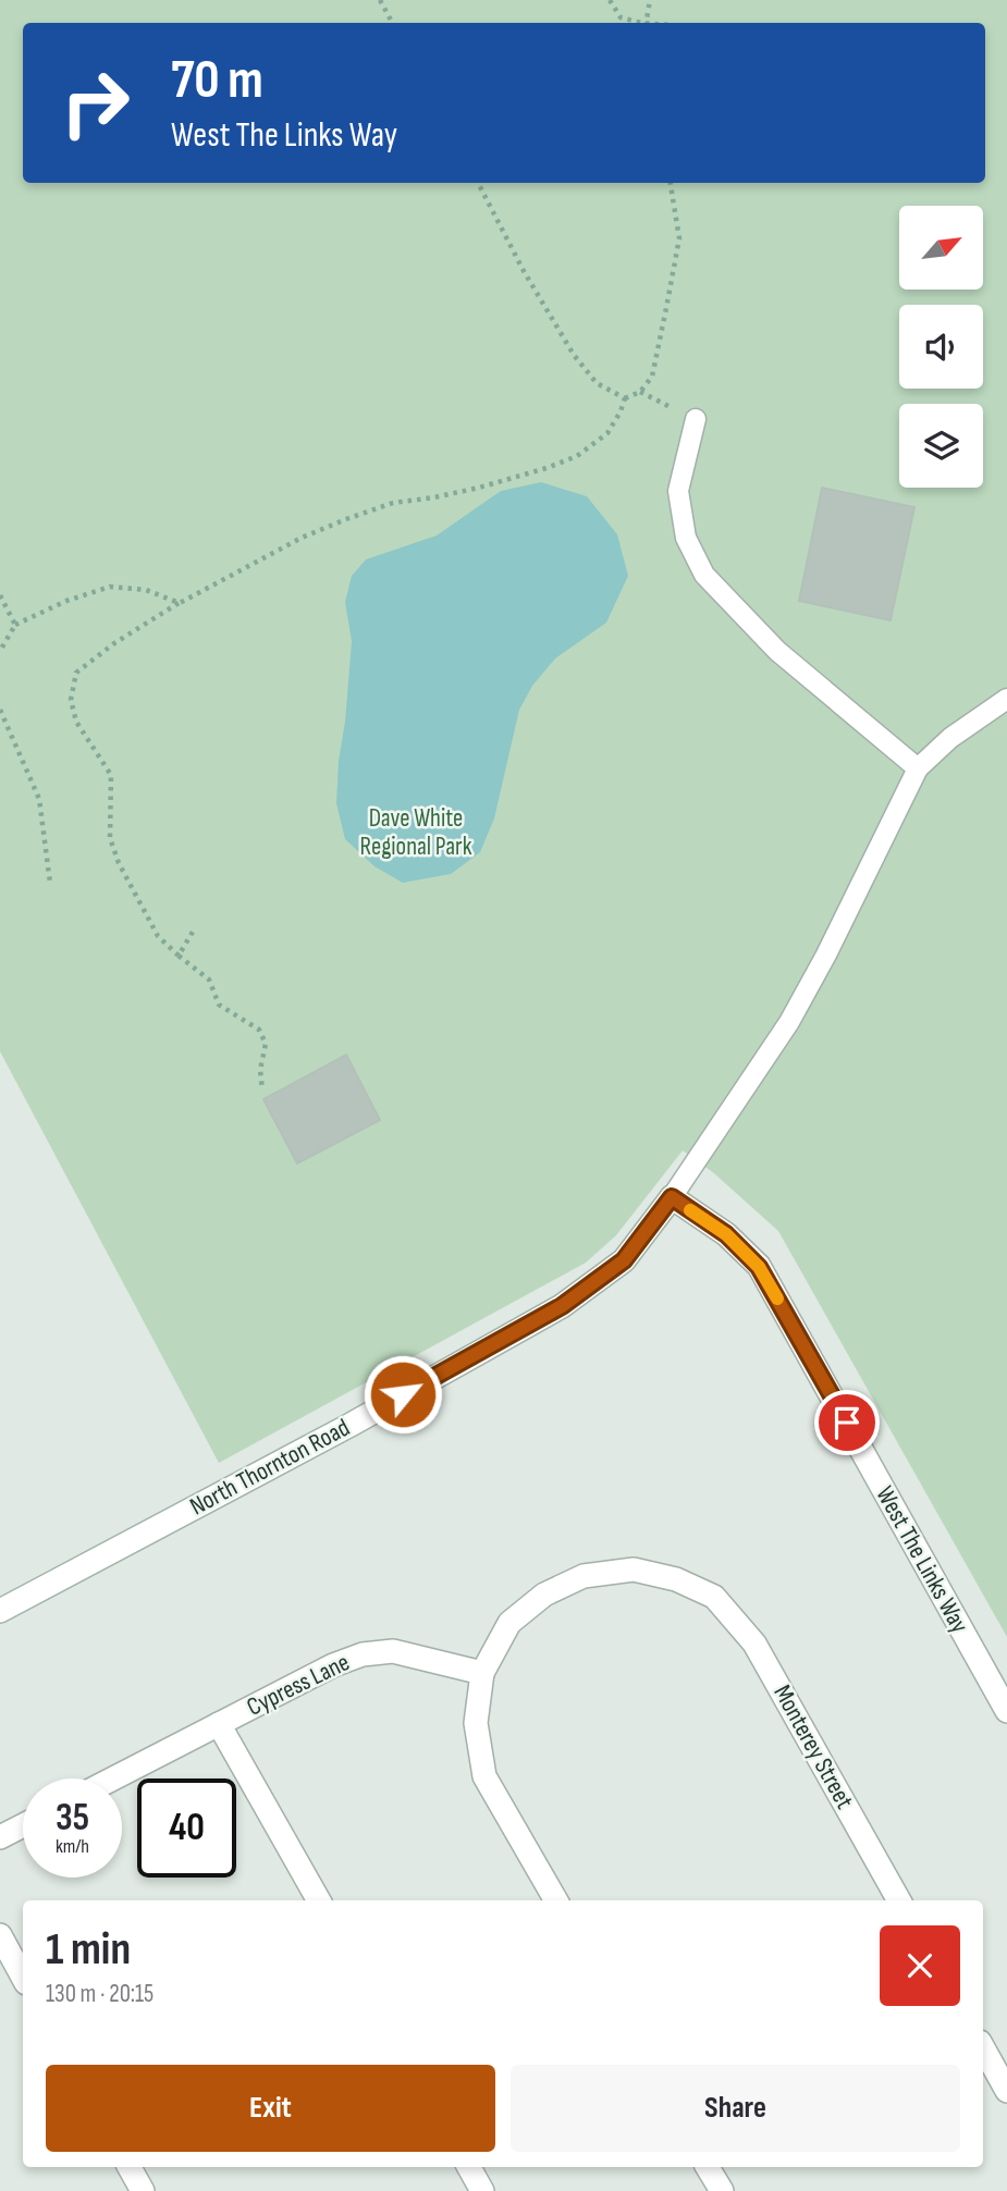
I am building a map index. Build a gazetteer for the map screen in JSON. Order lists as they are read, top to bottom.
{
  "streets": {
    "street": [
      "North Thornton Road",
      "West The Links Way",
      "Cypress Lane",
      "Monterey Street"
    ]
  },
  "crossings": [
    ["North Thornton Road", "West The Links Way"],
    ["Cypress Lane", "Monterey Street"]
  ],
  "parks": ["Dave White Regional Park"],
  "north": "top right",
  "page": {
    "turn": ["70 m", "West The Links Way"],
    "speed": "35 km/h",
    "limit": "40",
    "heading": ["1 min", "130 m · 20:15"],
    "buttons": ["Exit", "Share"]
  }
}
